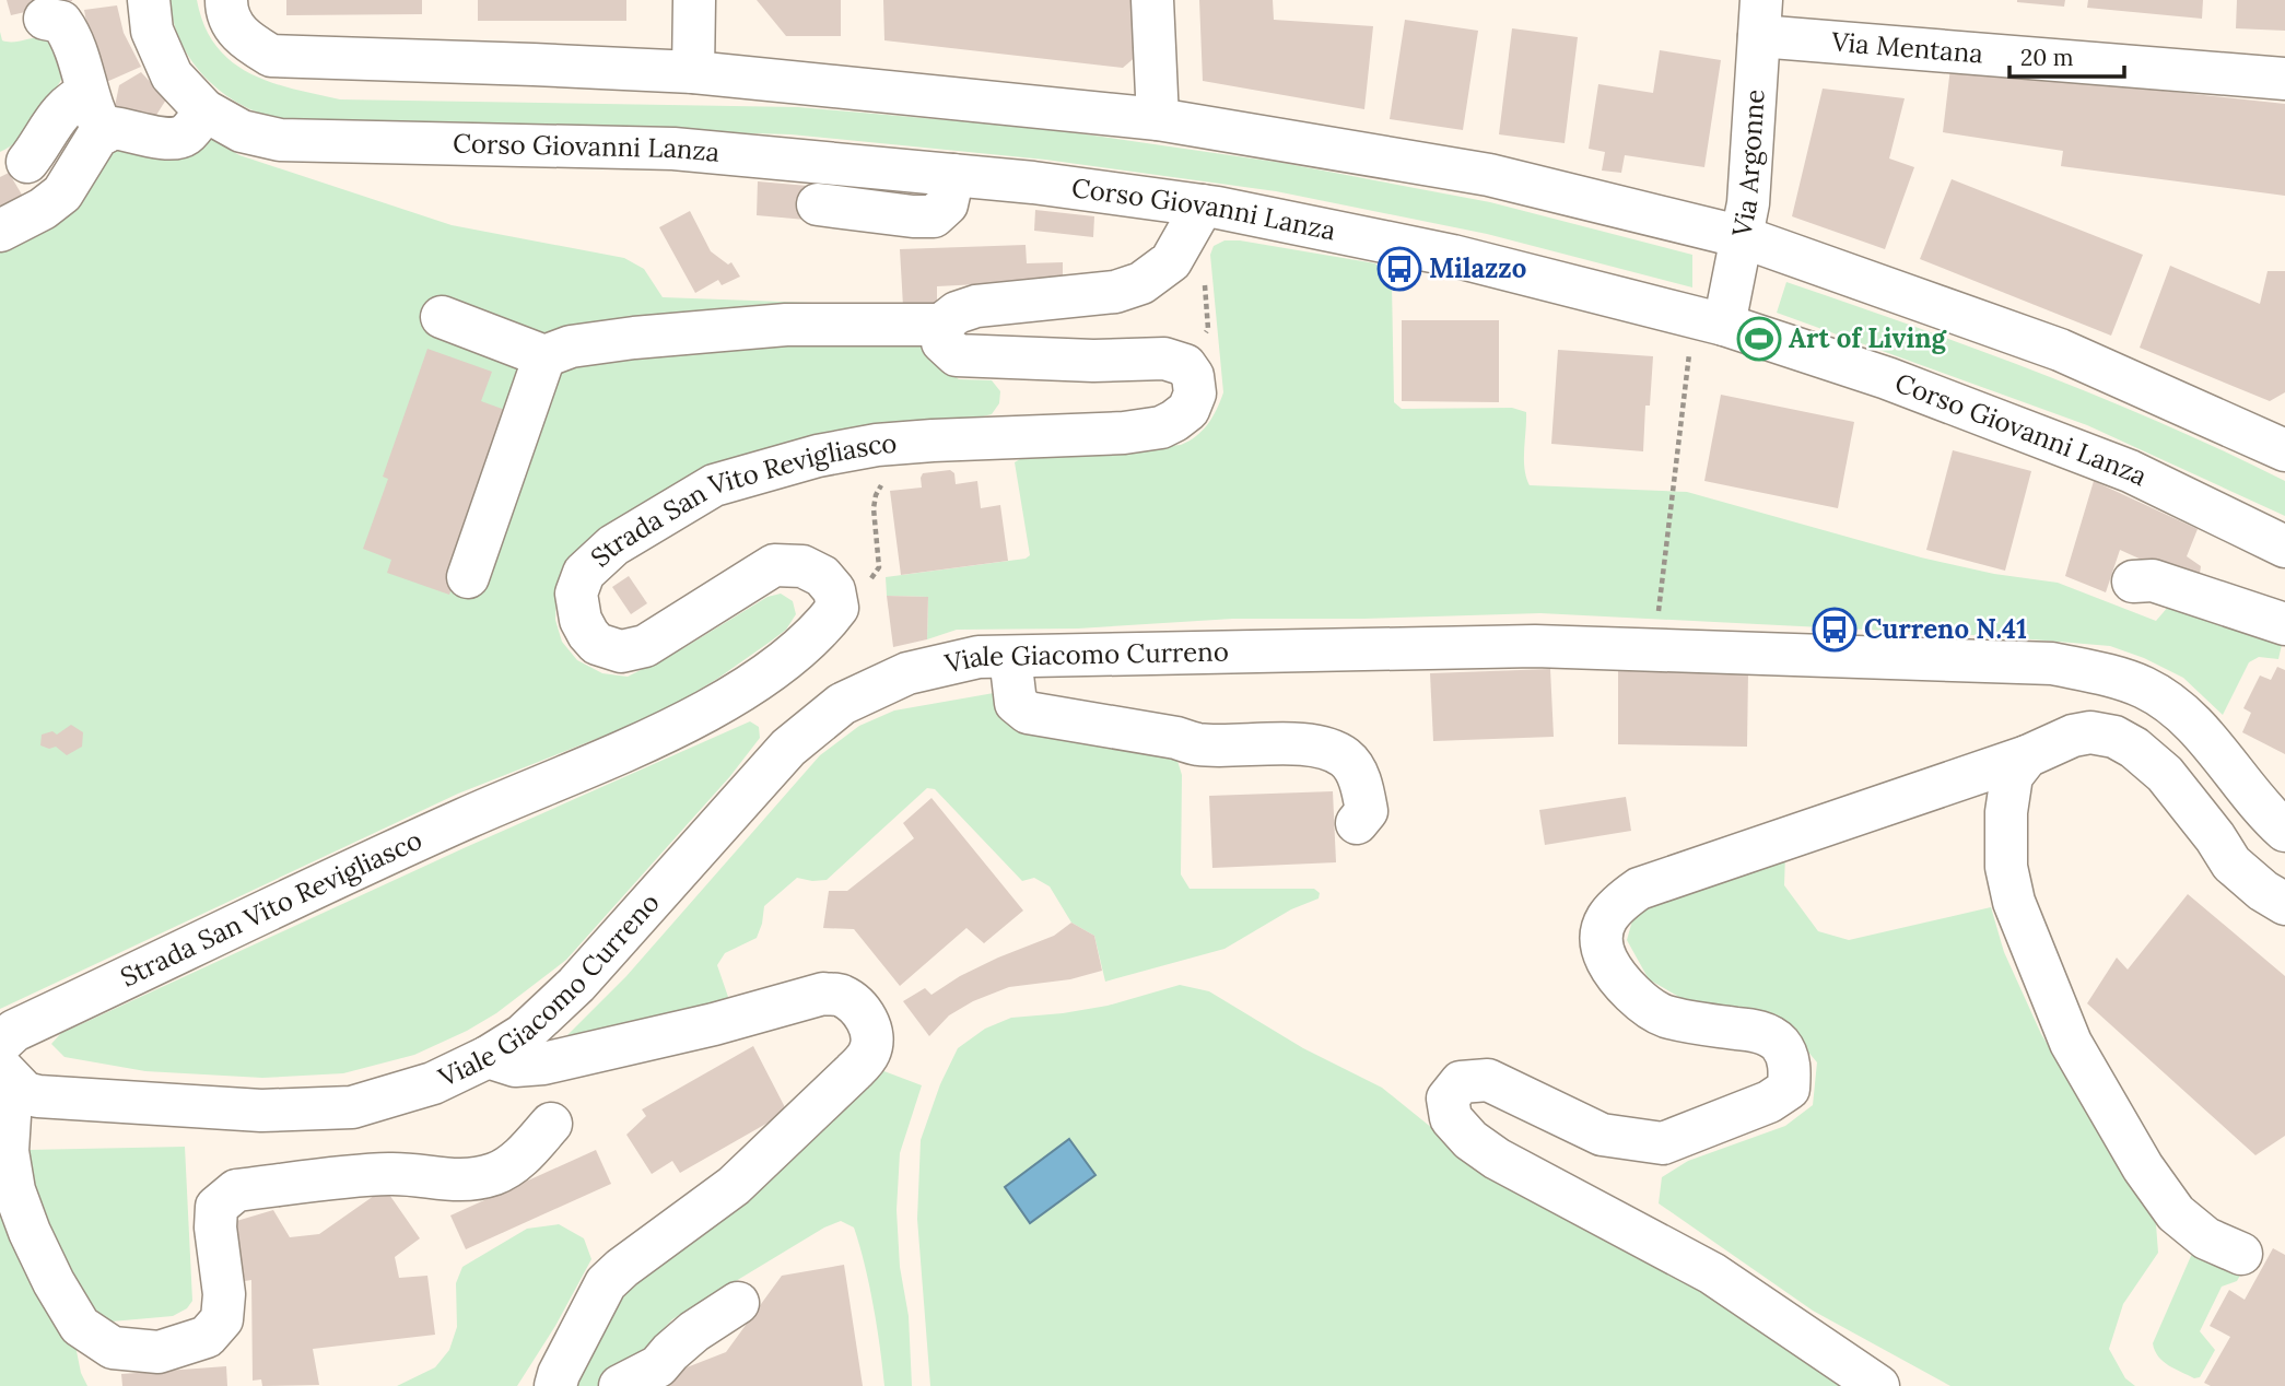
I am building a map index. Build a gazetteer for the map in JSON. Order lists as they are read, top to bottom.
{
  "streets": {
    "street": [
      "Via Mentana",
      "Corso Giovanni Lanza",
      "Via Argonne",
      "Strada San Vito Revigliasco",
      "Viale Giacomo Curreno"
    ]
  },
  "crossings": [
    ["Via Mentana", "Via Argonne"],
    ["Corso Giovanni Lanza", "Via Argonne"],
    ["Strada San Vito Revigliasco", "Viale Giacomo Curreno"]
  ],
  "places": {
    "bus stop": ["Milazzo", "Curreno N.41"],
    "sports": ["Art of Living"]
  },
  "scale_bar": "20 m"
}
